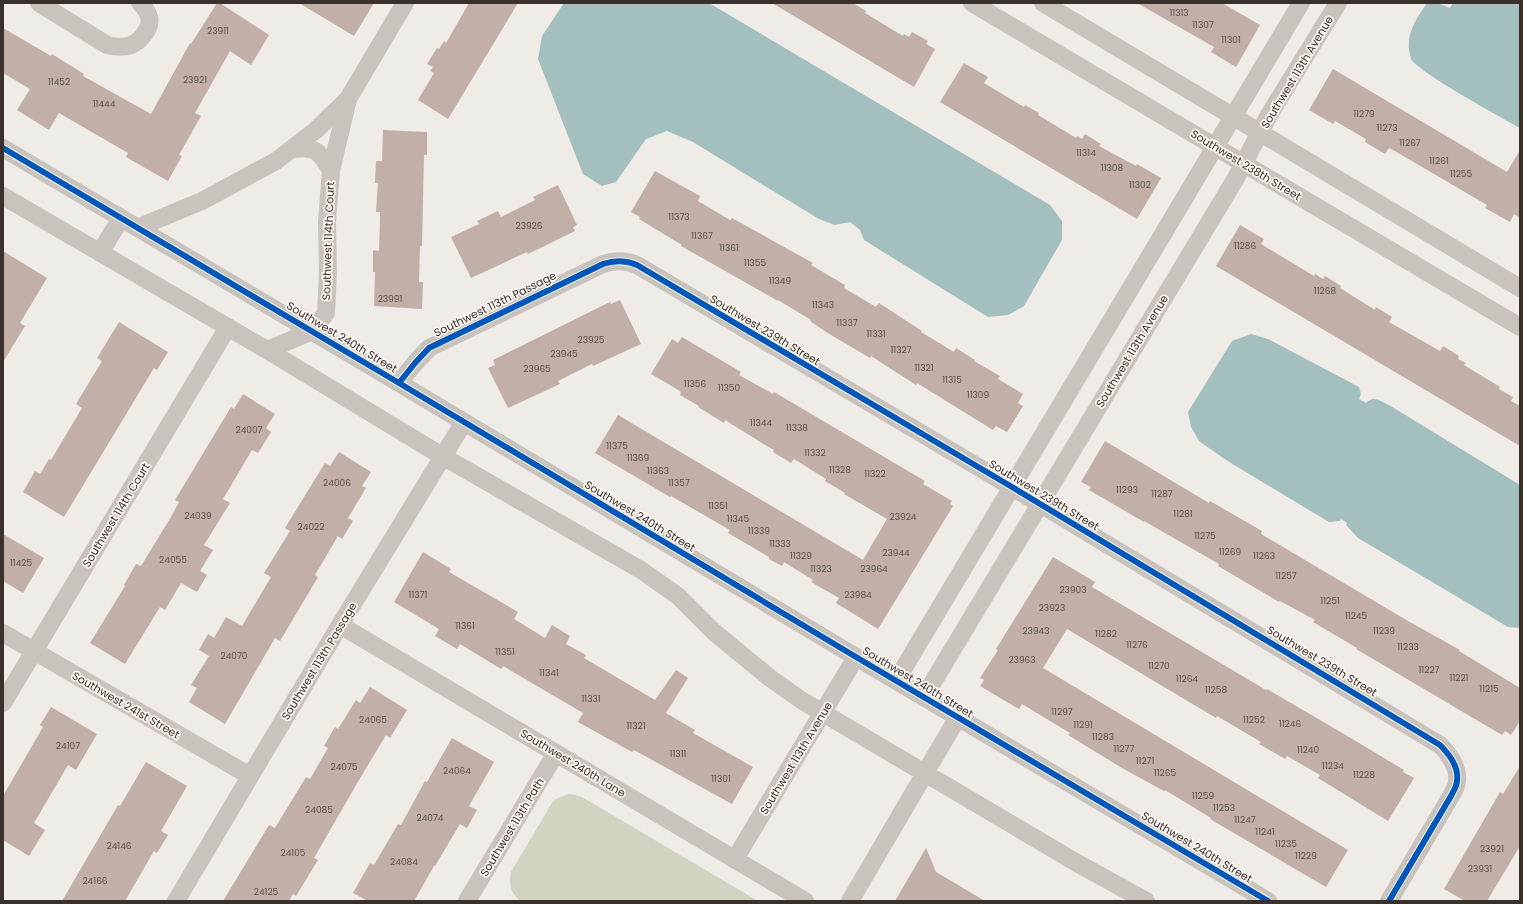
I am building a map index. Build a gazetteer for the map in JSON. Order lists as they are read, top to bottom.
{
  "streets": {
    "street": [
      "Southwest 113th Avenue",
      "Southwest 238th Street",
      "Southwest 114th Court",
      "Southwest 113th Passage",
      "Southwest 239th Street",
      "Southwest 240th Street",
      "Southwest 241st Street",
      "Southwest 240th Lane",
      "Southwest 113th Path"
    ]
  },
  "crossings": [
    ["Southwest 113th Avenue", "Southwest 238th Street"],
    ["Southwest 113th Avenue", "Southwest 239th Street"],
    ["Southwest 113th Avenue", "Southwest 240th Street"],
    ["Southwest 113th Avenue", "Southwest 240th Lane"],
    ["Southwest 114th Court", "Southwest 240th Street"],
    ["Southwest 114th Court", "Southwest 241st Street"],
    ["Southwest 113th Passage", "Southwest 239th Street"],
    ["Southwest 113th Passage", "Southwest 240th Street"],
    ["Southwest 113th Passage", "Southwest 241st Street"],
    ["Southwest 113th Passage", "Southwest 240th Lane"],
    ["Southwest 240th Lane", "Southwest 113th Path"]
  ],
  "house_numbers": [
    "11313",
    "11307",
    "23911",
    "11301",
    "23921",
    "11452",
    "11444",
    "11279",
    "11273",
    "11267",
    "11314",
    "11261",
    "11308",
    "11255",
    "11302",
    "11373",
    "23926",
    "11367",
    "11286",
    "11361",
    "11355",
    "11349",
    "11268",
    "23991",
    "11343",
    "11337",
    "11331",
    "23925",
    "11327",
    "23945",
    "11321",
    "23965",
    "11315",
    "11356",
    "11350",
    "11309",
    "11344",
    "11338",
    "24007",
    "11375",
    "11332",
    "11369",
    "11328",
    "11363",
    "11322",
    "24006",
    "11357",
    "11293",
    "11287",
    "11351",
    "11281",
    "24039",
    "23924",
    "11345",
    "24022",
    "11339",
    "11275",
    "11333",
    "11269",
    "23944",
    "11329",
    "11263",
    "24055",
    "11425",
    "11323",
    "23964",
    "11257",
    "23903",
    "11371",
    "23984",
    "11251",
    "23923",
    "11245",
    "11361",
    "23943",
    "11239",
    "11282",
    "11276",
    "11233",
    "11351",
    "24070",
    "23963",
    "11270",
    "11227",
    "11341",
    "11221",
    "11264",
    "11215",
    "11258",
    "11331",
    "11297",
    "24065",
    "11252",
    "11246",
    "11291",
    "11321",
    "11283",
    "24107",
    "11277",
    "11240",
    "11311",
    "11271",
    "11234",
    "24075",
    "24064",
    "11265",
    "11228",
    "11301",
    "11259",
    "11253",
    "24085",
    "24074",
    "11247",
    "11241",
    "11235",
    "24146",
    "23921",
    "24105",
    "11229",
    "24084",
    "23931",
    "24166",
    "24125"
  ]
}
